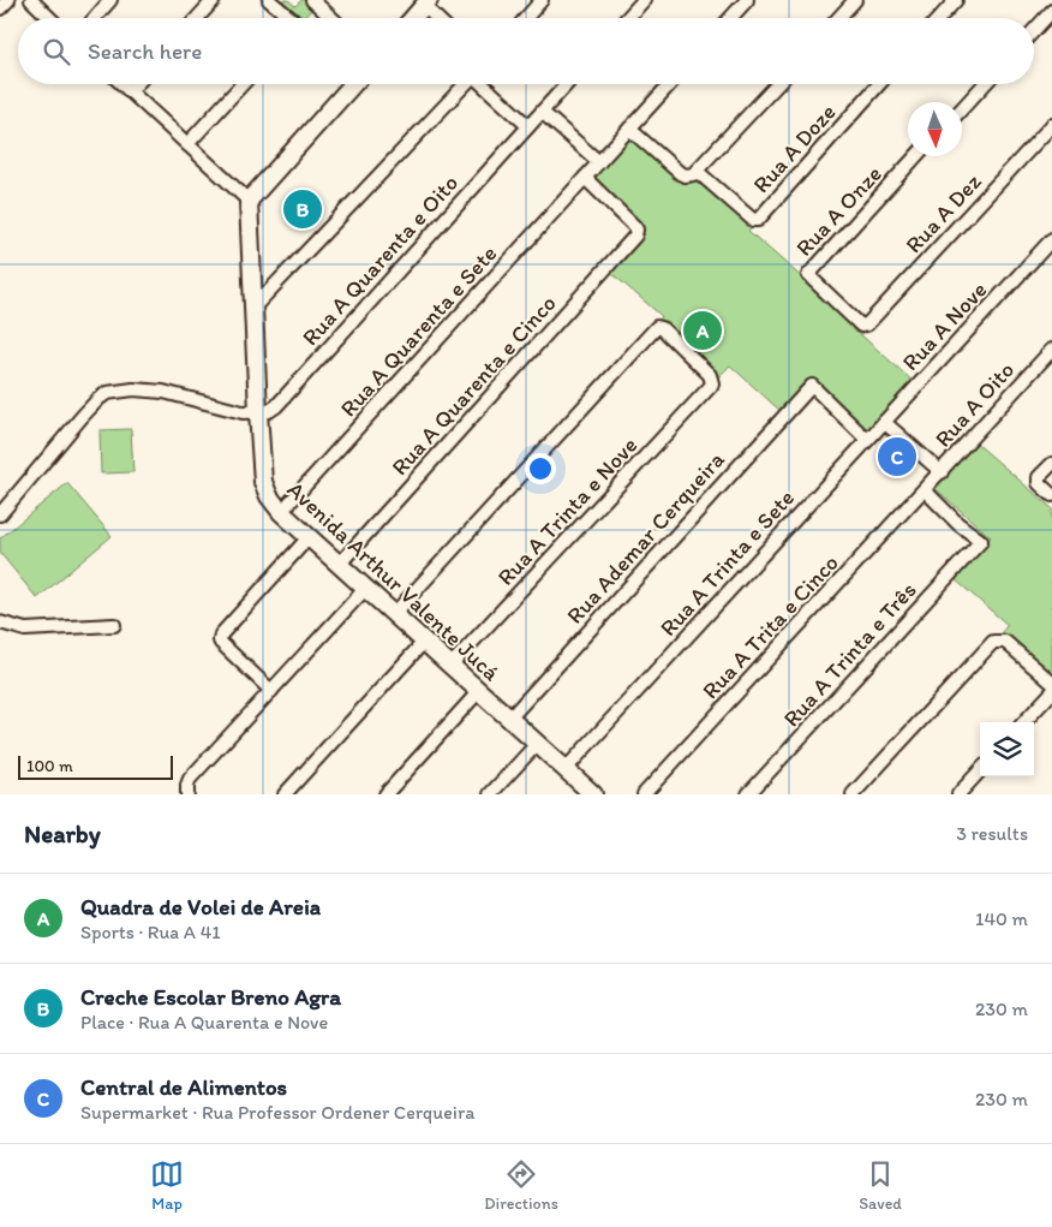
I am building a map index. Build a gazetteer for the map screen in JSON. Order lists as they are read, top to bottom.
{
  "streets": {
    "street": [
      "Rua A Doze",
      "Rua A Onze",
      "Rua A Dez",
      "Rua A Quarenta e Oito",
      "Rua A Nove",
      "Rua A Quarenta e Sete",
      "Rua A Quarenta e Cinco",
      "Rua A Oito",
      "Rua A Trinta e Nove",
      "Rua Ademar Cerqueira",
      "Rua A Trinta e Sete",
      "Avenida Arthur Valente Jucá",
      "Rua A Trita e Cinco",
      "Rua A Trinta e Três"
    ]
  },
  "crossings": [
    ["Rua A Onze", "Rua A Dez"],
    ["Rua A Quarenta e Oito", "Avenida Arthur Valente Jucá"],
    ["Rua A Nove", "Rua Ademar Cerqueira"],
    ["Rua A Nove", "Rua A Trinta e Sete"],
    ["Rua A Quarenta e Sete", "Rua A Quarenta e Cinco"],
    ["Rua A Quarenta e Sete", "Avenida Arthur Valente Jucá"],
    ["Rua A Quarenta e Cinco", "Avenida Arthur Valente Jucá"],
    ["Rua A Oito", "Rua A Trita e Cinco"],
    ["Rua A Oito", "Rua A Trinta e Três"],
    ["Rua A Trinta e Nove", "Avenida Arthur Valente Jucá"],
    ["Rua Ademar Cerqueira", "Rua A Trinta e Sete"],
    ["Rua Ademar Cerqueira", "Avenida Arthur Valente Jucá"],
    ["Rua A Trinta e Sete", "Avenida Arthur Valente Jucá"],
    ["Rua A Trita e Cinco", "Rua A Trinta e Três"]
  ],
  "scale_bar": "100 m",
  "north": "bottom",
  "page": {
    "search": "Search here",
    "pins": ["B", "A", "C"],
    "scale": "100 m",
    "heading": ["Nearby", "3 results"],
    "list": [
      {
        "mark": "A",
        "name": "Quadra de Volei de Areia",
        "note": "Sports · Rua A 41",
        "value": "140 m"
      },
      {
        "mark": "B",
        "name": "Creche Escolar Breno Agra",
        "note": "Place · Rua A Quarenta e Nove",
        "value": "230 m"
      },
      {
        "mark": "C",
        "name": "Central de Alimentos",
        "note": "Supermarket · Rua Professor Ordener Cerqueira",
        "value": "230 m"
      }
    ],
    "nav": ["Map", "Directions", "Saved"]
  }
}
